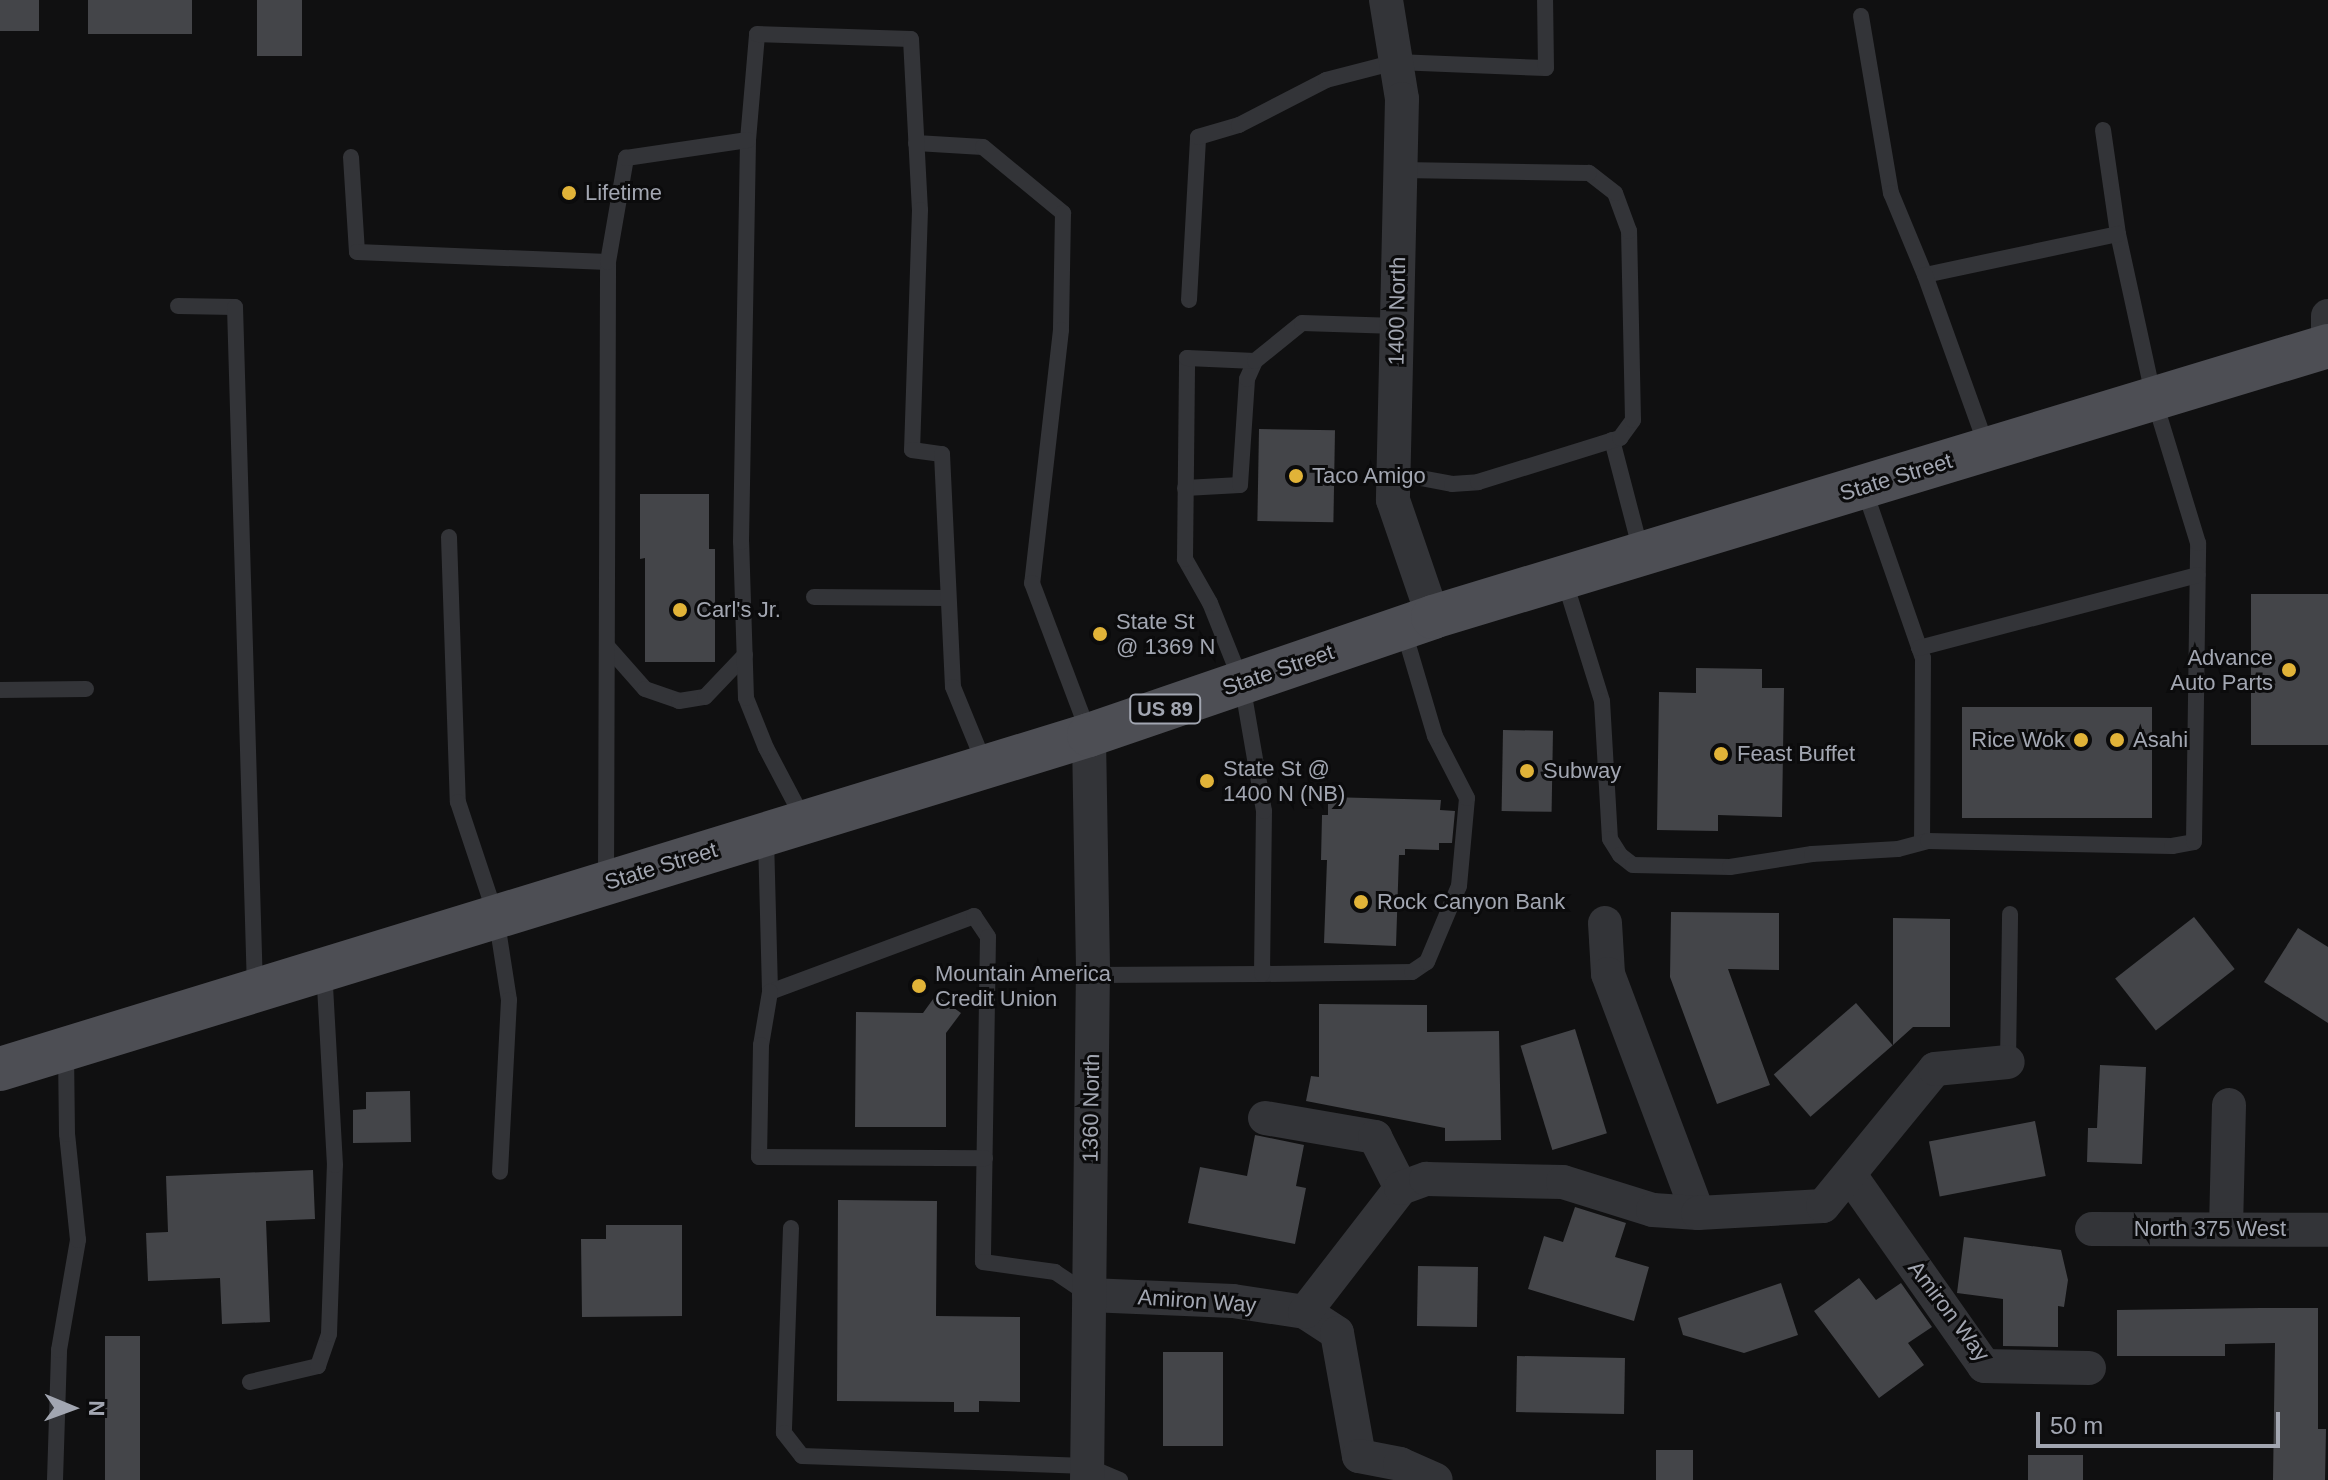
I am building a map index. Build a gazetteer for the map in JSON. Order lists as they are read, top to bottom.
{
  "streets": {
    "main road": ["State Street", "US 89"],
    "street": [
      "1400 North",
      "1360 North",
      "North 375 West",
      "Amiron Way"
    ]
  },
  "crossings": [
    ["1400 North", "State Street"],
    ["State Street", "1360 North"],
    ["1360 North", "Amiron Way"]
  ],
  "places": [
    "Lifetime",
    "Taco Amigo",
    "Carl's Jr.",
    "State St @ 1369 N",
    "Advance Auto Parts",
    "Rice Wok",
    "Asahi",
    "Feast Buffet",
    "Subway",
    "State St @ 1400 N (NB)",
    "Rock Canyon Bank",
    "Mountain America Credit Union"
  ],
  "scale_bar": "50 m",
  "north": "right"
}
